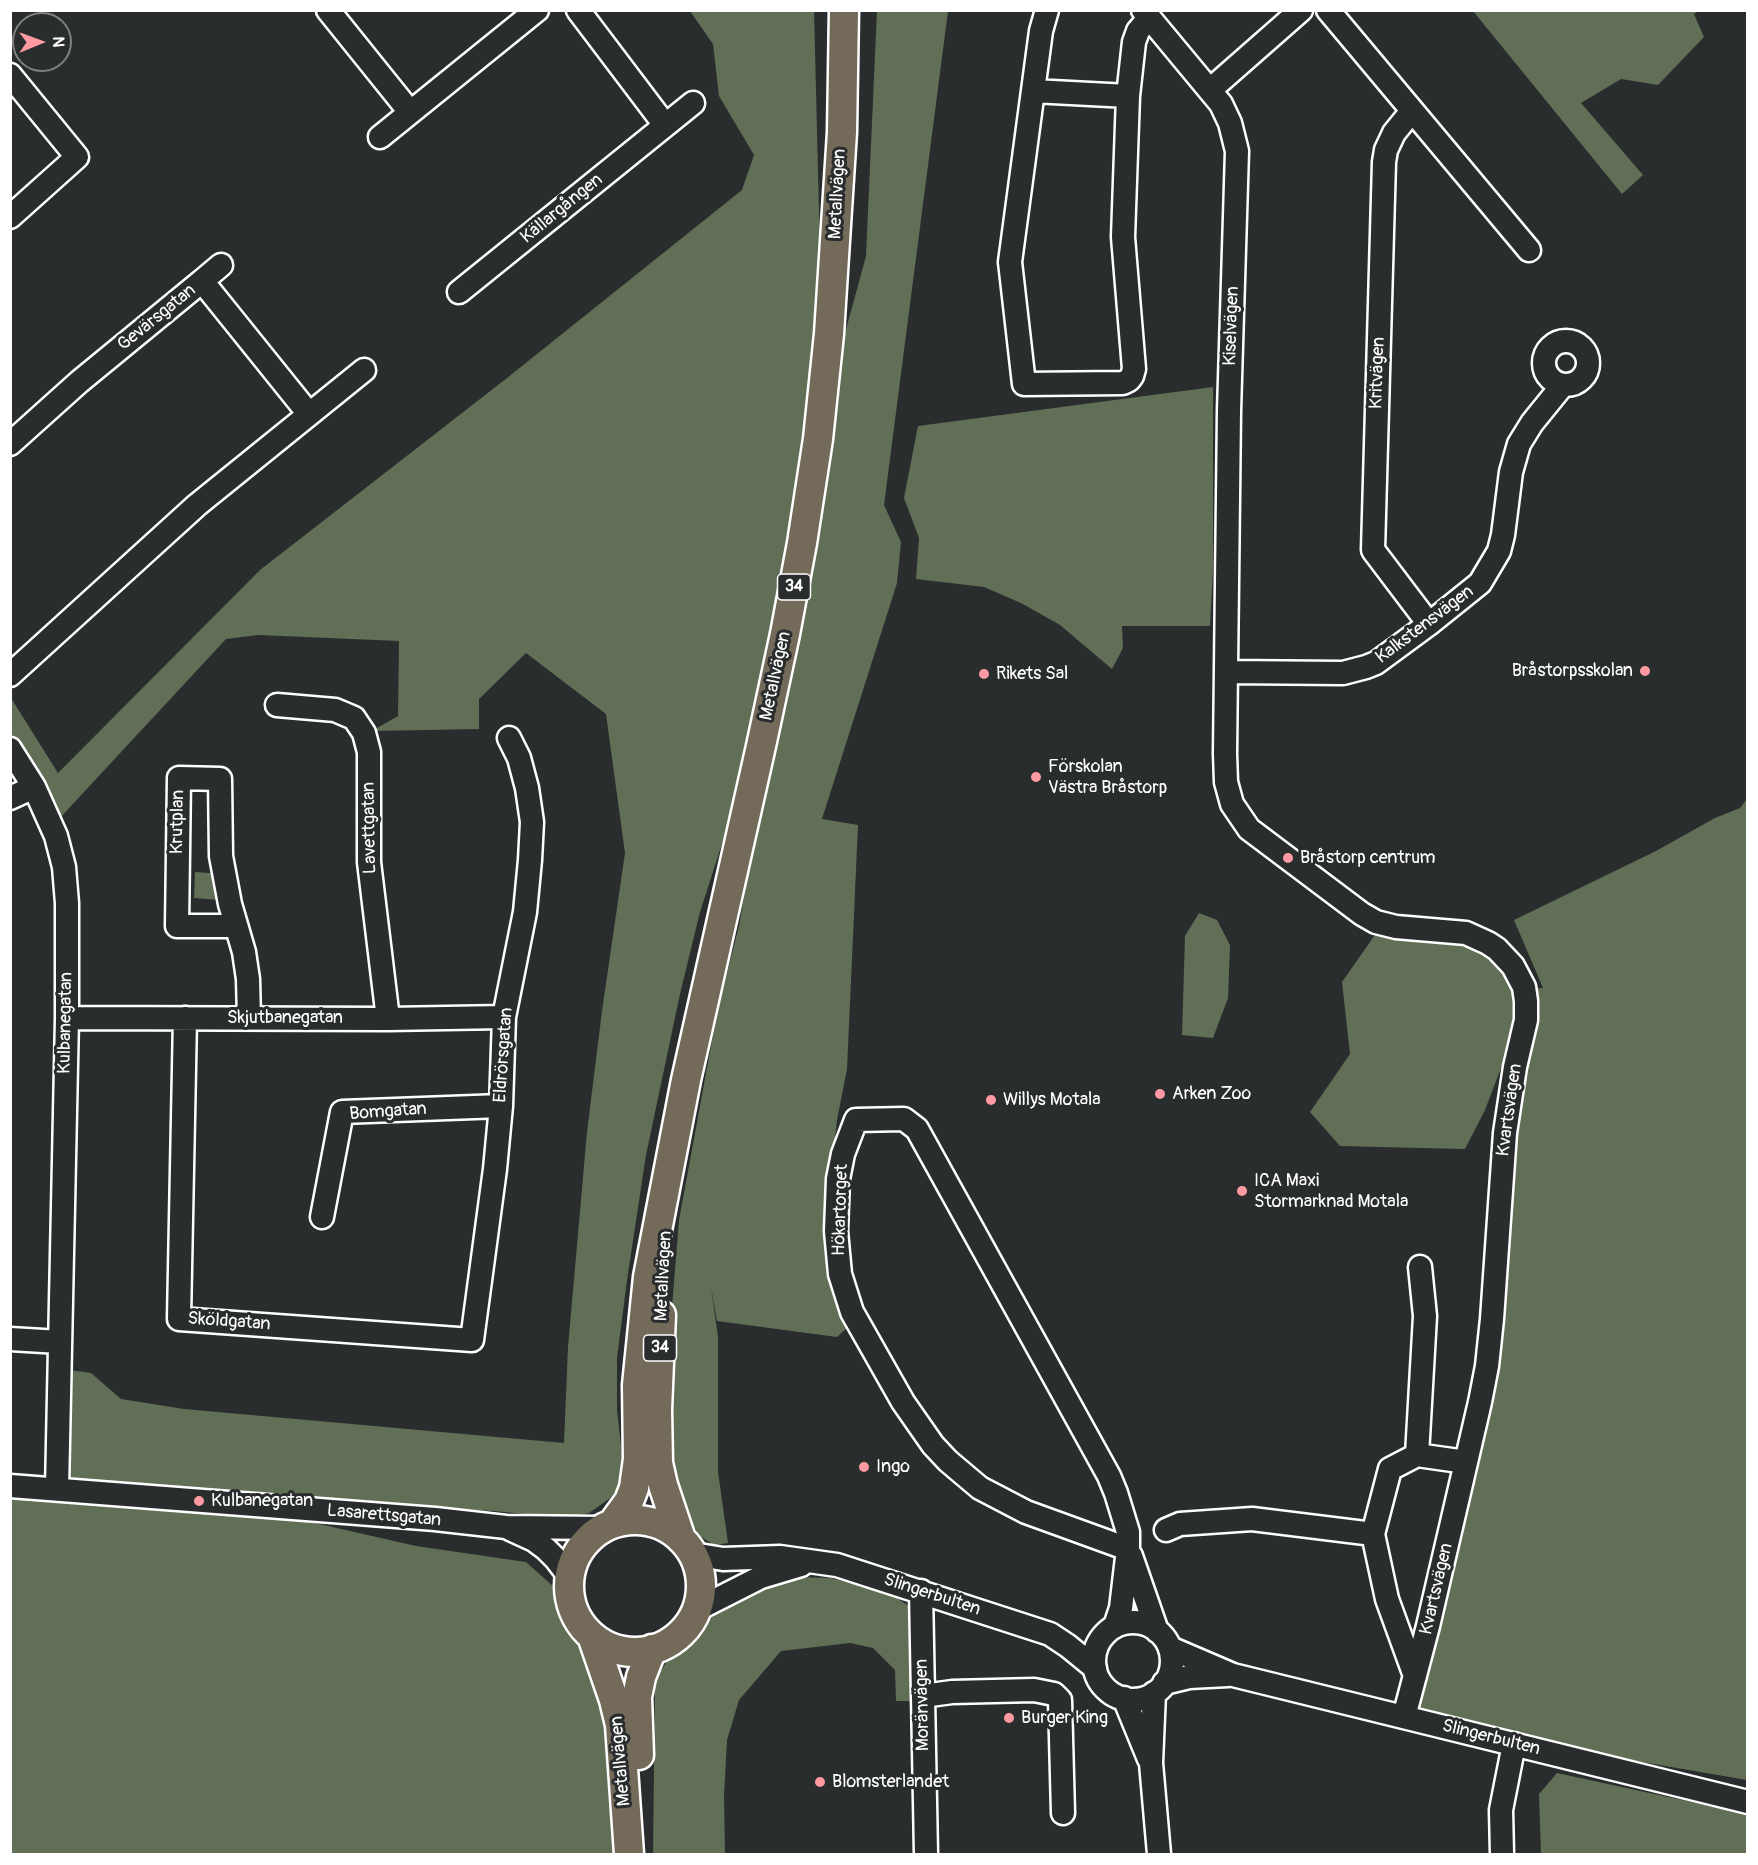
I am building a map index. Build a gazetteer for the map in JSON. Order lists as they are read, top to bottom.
{
  "streets": {
    "main road": ["Metallvägen", "34"],
    "street": [
      "Källargången",
      "Gevärsgatan",
      "Kiselvägen",
      "Kritvägen",
      "Kalkstensvägen",
      "Krutplan",
      "Lavettgatan",
      "Skjutbanegatan",
      "Kulbanegatan",
      "Eldrörsgatan",
      "Kvartsvägen",
      "Bomgatan",
      "Hökartorget",
      "Sköldgatan",
      "Lasarettsgatan",
      "Slingerbulten",
      "Moränvägen"
    ]
  },
  "crossings": [
    ["Metallvägen", "34"],
    ["Metallvägen", "Lasarettsgatan"],
    ["Metallvägen", "Slingerbulten"],
    ["Kiselvägen", "Kalkstensvägen"],
    ["Kiselvägen", "Kvartsvägen"],
    ["Kritvägen", "Kalkstensvägen"],
    ["34", "Lasarettsgatan"],
    ["34", "Slingerbulten"],
    ["Kalkstensvägen", "Kvartsvägen"],
    ["Krutplan", "Skjutbanegatan"],
    ["Lavettgatan", "Skjutbanegatan"],
    ["Skjutbanegatan", "Kulbanegatan"],
    ["Skjutbanegatan", "Eldrörsgatan"],
    ["Skjutbanegatan", "Sköldgatan"],
    ["Kulbanegatan", "Lasarettsgatan"],
    ["Eldrörsgatan", "Bomgatan"],
    ["Eldrörsgatan", "Sköldgatan"],
    ["Kvartsvägen", "Slingerbulten"],
    ["Hökartorget", "Slingerbulten"],
    ["Lasarettsgatan", "Slingerbulten"],
    ["Slingerbulten", "Moränvägen"]
  ],
  "places": [
    "Bråstorpsskolan",
    "Rikets Sal",
    "Förskolan Västra Bråstorp",
    "Bråstorp centrum",
    "Arken Zoo",
    "Willys Motala",
    "ICA Maxi Stormarknad Motala",
    "Ingo",
    "Kulbanegatan",
    "Burger King",
    "Blomsterlandet"
  ],
  "north": "right"
}
